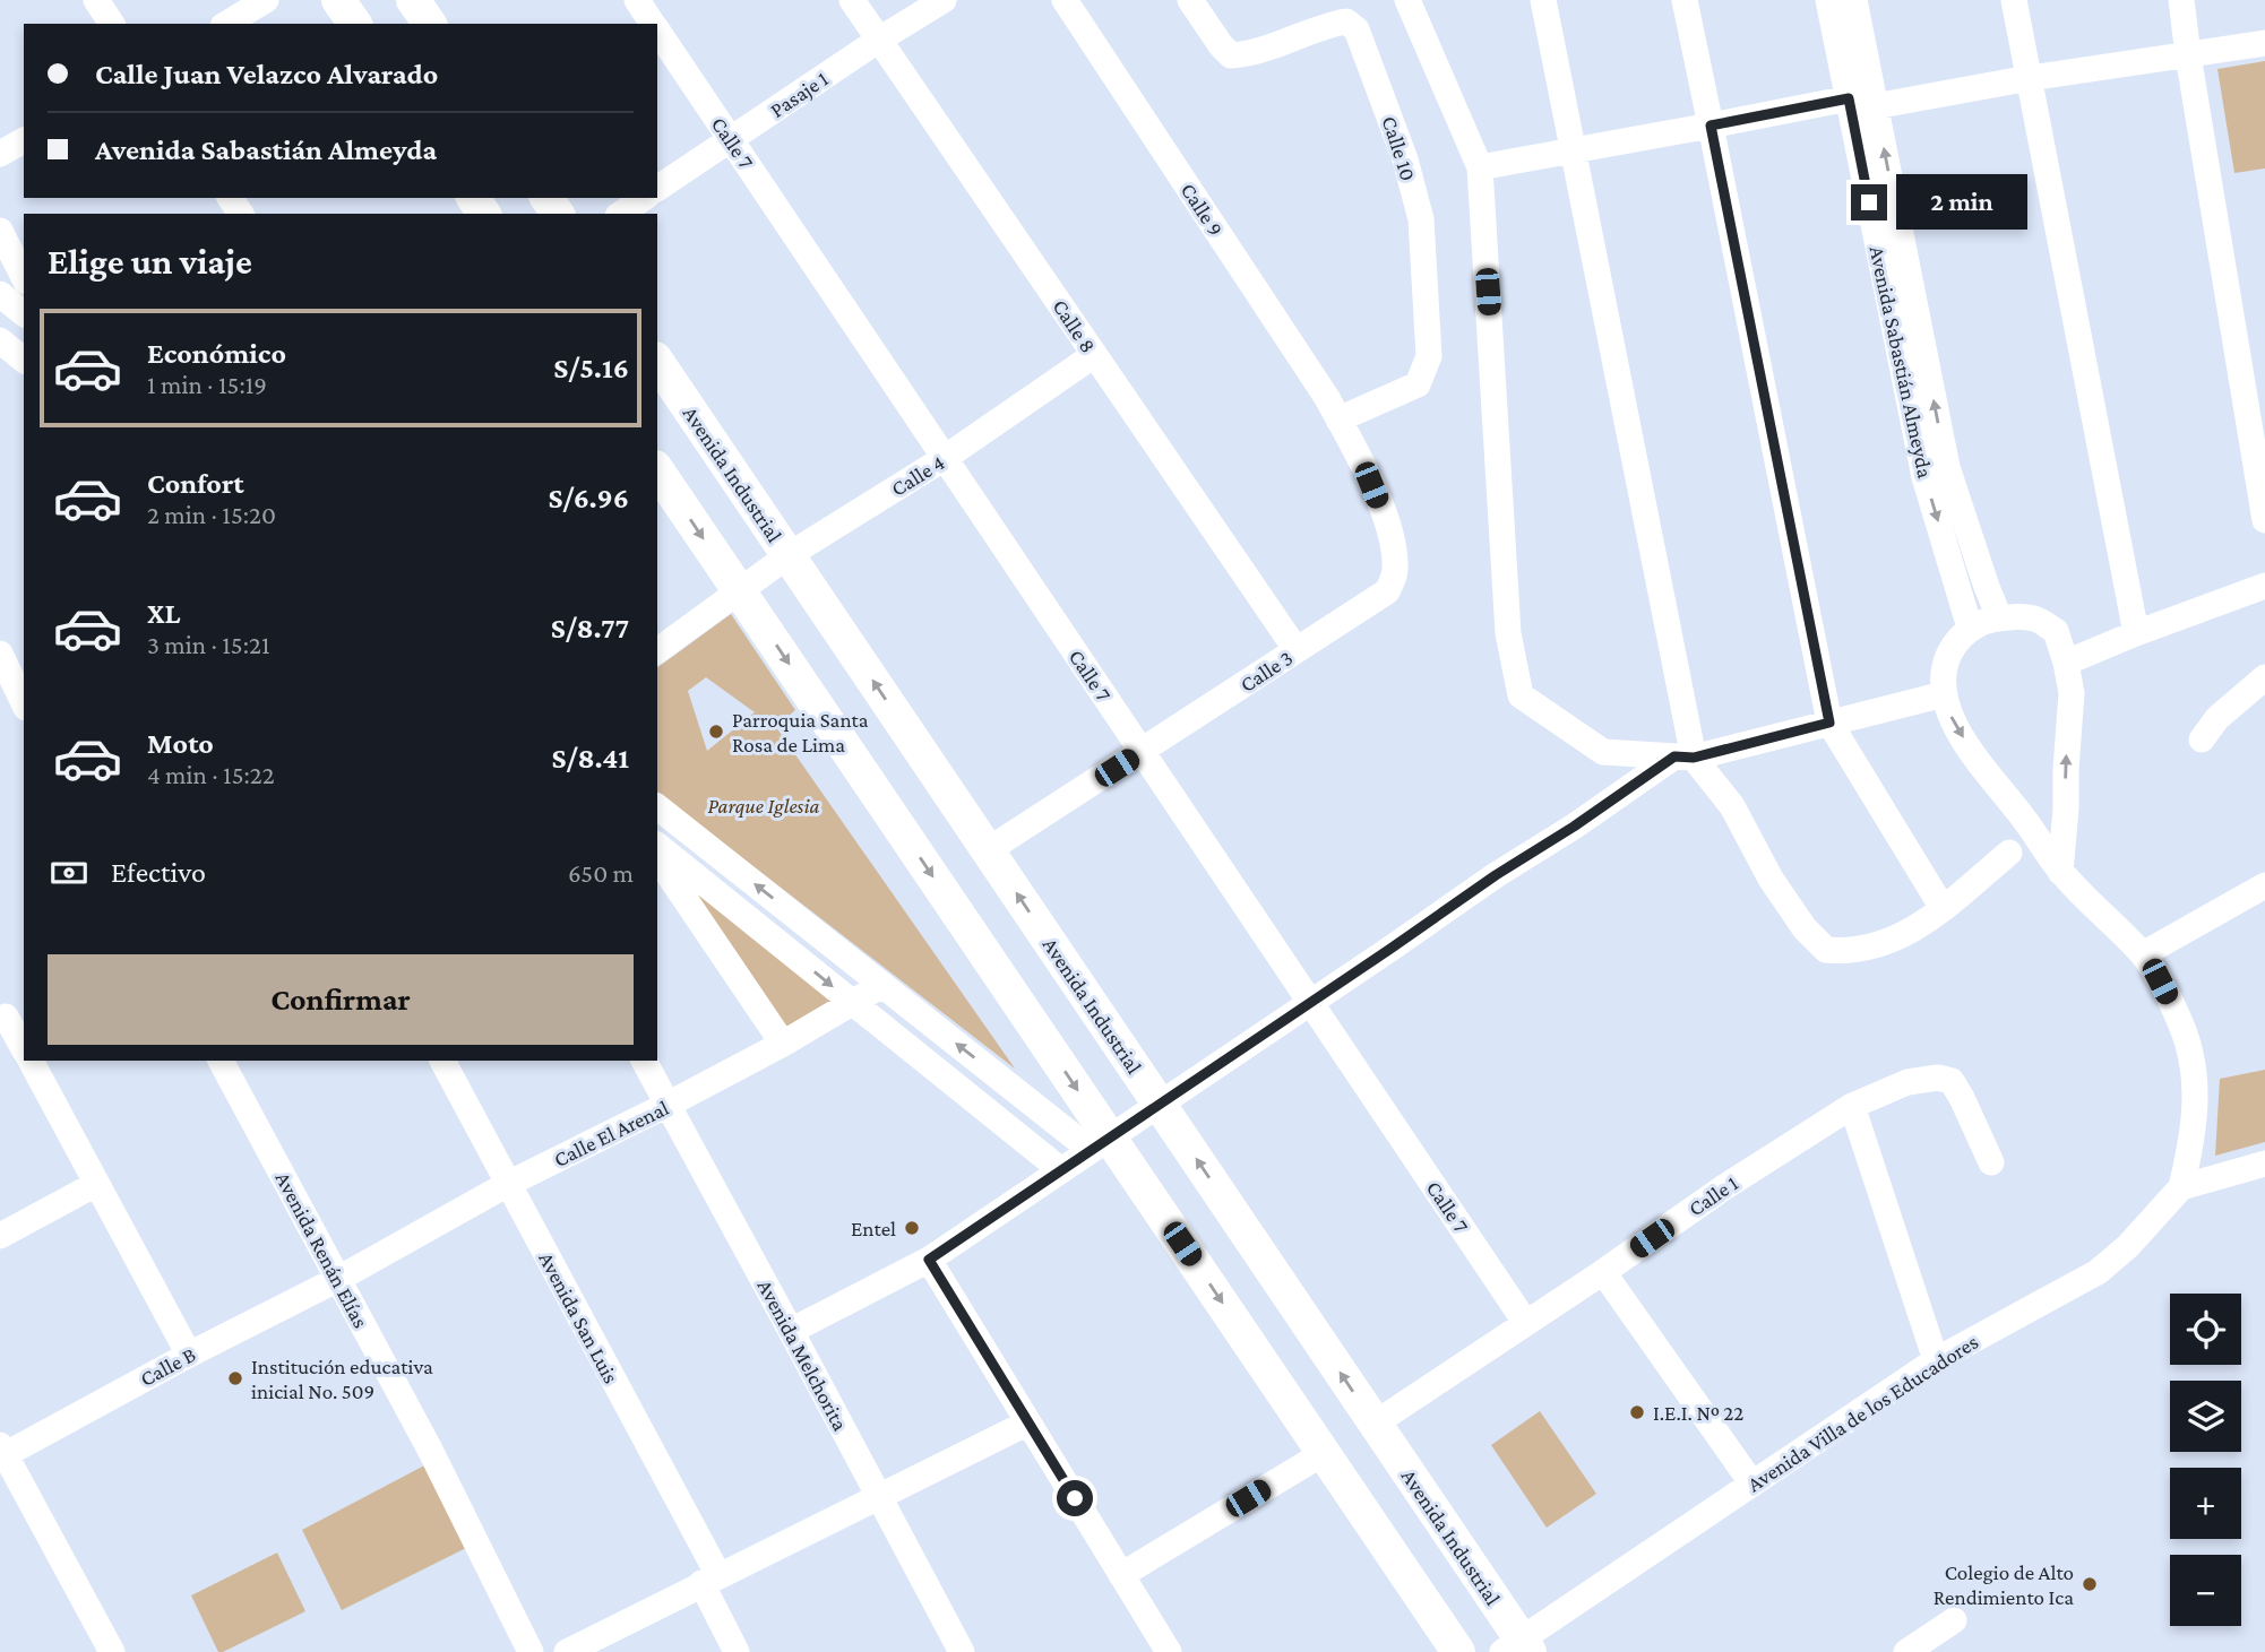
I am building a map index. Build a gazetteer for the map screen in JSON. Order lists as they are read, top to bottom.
{
  "streets": {
    "street": [
      "Pasaje 1",
      "Calle 7",
      "Calle 10",
      "Calle 9",
      "Calle 8",
      "Avenida Sabastián Almeyda",
      "Avenida Industrial",
      "Calle 4",
      "Calle 3",
      "Calle El Arenal",
      "Calle 1",
      "Avenida Renán Elías",
      "Avenida San Luis",
      "Avenida Melchorita",
      "Calle B",
      "Avenida Villa de los Educadores"
    ]
  },
  "crossings": [
    ["Pasaje 1", "Calle 7"],
    ["Pasaje 1", "Calle 8"],
    ["Calle 7", "Calle 4"],
    ["Calle 7", "Calle 3"],
    ["Calle 7", "Calle 1"],
    ["Calle 10", "Calle 9"],
    ["Calle 10", "Calle 3"],
    ["Calle 9", "Calle 3"],
    ["Calle 8", "Calle 4"],
    ["Calle 8", "Calle 3"],
    ["Avenida Industrial", "Calle 4"],
    ["Avenida Industrial", "Calle 3"],
    ["Avenida Industrial", "Calle 1"],
    ["Avenida Industrial", "Avenida Villa de los Educadores"],
    ["Calle El Arenal", "Avenida Renán Elías"],
    ["Calle El Arenal", "Avenida San Luis"],
    ["Calle El Arenal", "Avenida Melchorita"],
    ["Calle El Arenal", "Calle B"],
    ["Avenida Renán Elías", "Calle B"]
  ],
  "parks": ["Parque Iglesia"],
  "places": [
    "Parroquia Santa Rosa de Lima",
    "Entel",
    "Institución educativa inicial No. 509",
    "I.E.I. Nº 22",
    "Colegio de Alto Rendimiento Ica"
  ],
  "page": {
    "banner": ["Calle Juan Velazco Alvarado", "Avenida Sabastián Almeyda"],
    "bubble": "2 min",
    "heading": "Elige un viaje",
    "list": [
      {
        "name": "Económico",
        "note": "1 min · 15:19",
        "value": "S/5.16"
      },
      {
        "name": "Confort",
        "note": "2 min · 15:20",
        "value": "S/6.96"
      },
      {
        "name": "XL",
        "note": "3 min · 15:21",
        "value": "S/8.77"
      },
      {
        "name": "Moto",
        "note": "4 min · 15:22",
        "value": "S/8.41"
      }
    ],
    "pay": ["Efectivo", "650 m"],
    "buttons": "Confirmar",
    "map_buttons": ["+", "−"]
  }
}
